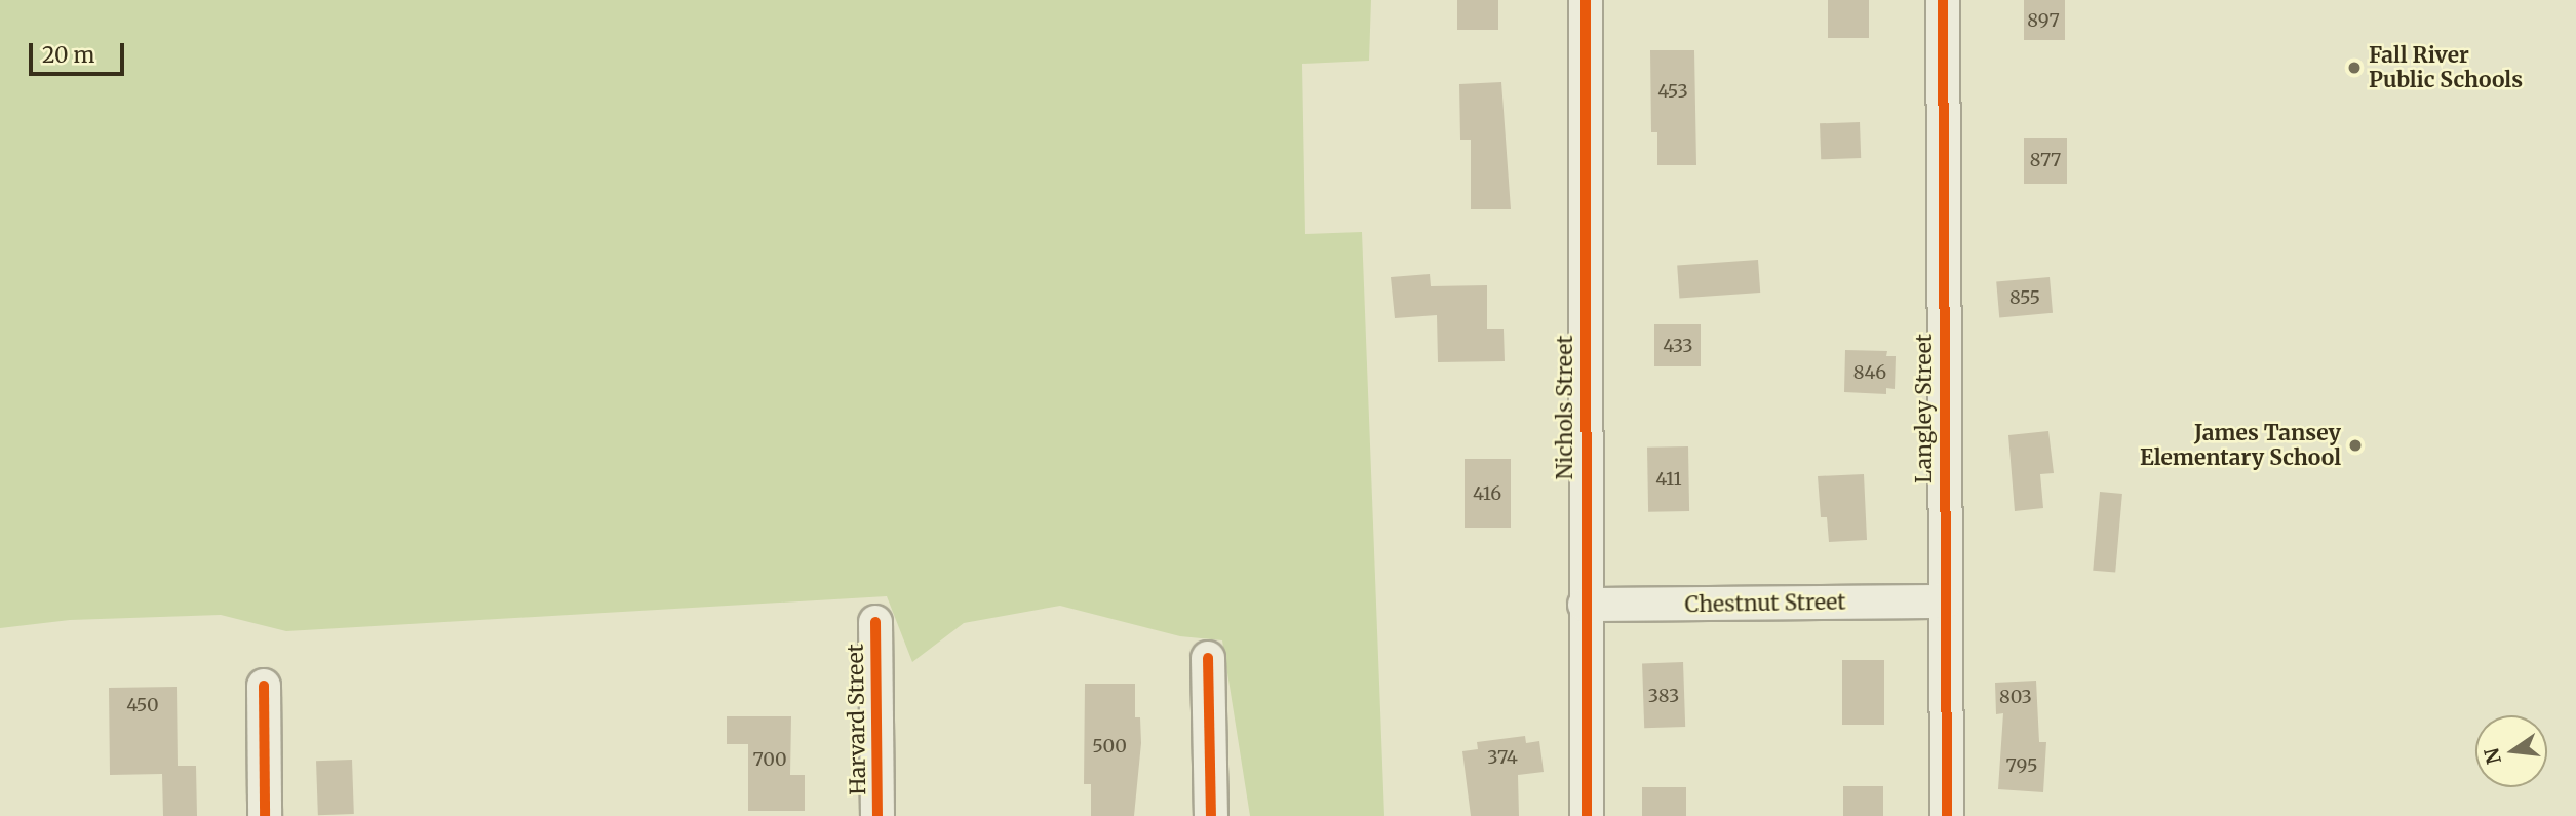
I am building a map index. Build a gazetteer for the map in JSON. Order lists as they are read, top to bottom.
{
  "streets": {
    "street": [
      "Nichols Street",
      "Langley Street",
      "Chestnut Street",
      "Harvard Street"
    ]
  },
  "crossings": [
    ["Nichols Street", "Chestnut Street"],
    ["Langley Street", "Chestnut Street"]
  ],
  "places": ["Fall River Public Schools", "James Tansey Elementary School"],
  "house_numbers": [
    "897",
    "453",
    "877",
    "855",
    "433",
    "846",
    "411",
    "416",
    "383",
    "803",
    "450",
    "500",
    "374",
    "700",
    "795"
  ],
  "scale_bar": "20 m",
  "north": "left"
}
